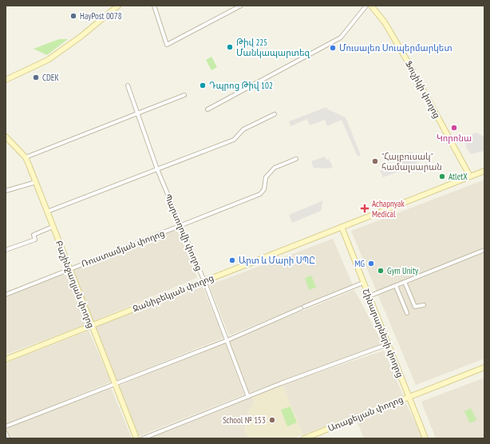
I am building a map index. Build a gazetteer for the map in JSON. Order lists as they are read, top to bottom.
{
  "streets": {
    "main road": [
      "Ֆուչիկի փողոց",
      "Բաշինջաղյան փողոց",
      "Ջանիբեկյան փողոց",
      "Շինարարների փողոց",
      "Առաքելյան փողոց"
    ],
    "street": ["Պարսողովի փողոց", "Ռուստամյան փողոց"]
  },
  "crossings": [
    ["Ֆուչիկի փողոց", "Ջանիբեկյան փողոց"],
    ["Պարսողովի փողոց", "Ռուստամյան փողոց"],
    ["Պարսողովի փողոց", "Ջանիբեկյան փողոց"],
    ["Ռուստամյան փողոց", "Բաշինջաղյան փողոց"],
    ["Բաշինջաղյան փողոց", "Ջանիբեկյան փողոց"],
    ["Ջանիբեկյան փողոց", "Շինարարների փողոց"],
    ["Շինարարների փողոց", "Առաքելյան փողոց"]
  ],
  "places": {
    "other": [
      "HayPost 0078",
      "Թիվ 225 Մանկապարտեզ",
      "Մուսալեռ Սուպերմարկետ",
      "CDEK",
      "Դպրոց Թիվ 102",
      "Կորոնա",
      "\"Հայբուսակ\" համալսարան",
      "AtletX",
      "Արտ և Մարի ՍՊԸ",
      "MG",
      "Gym Unity",
      "School № 153"
    ],
    "health": ["Achapnyak Medical"]
  }
}
